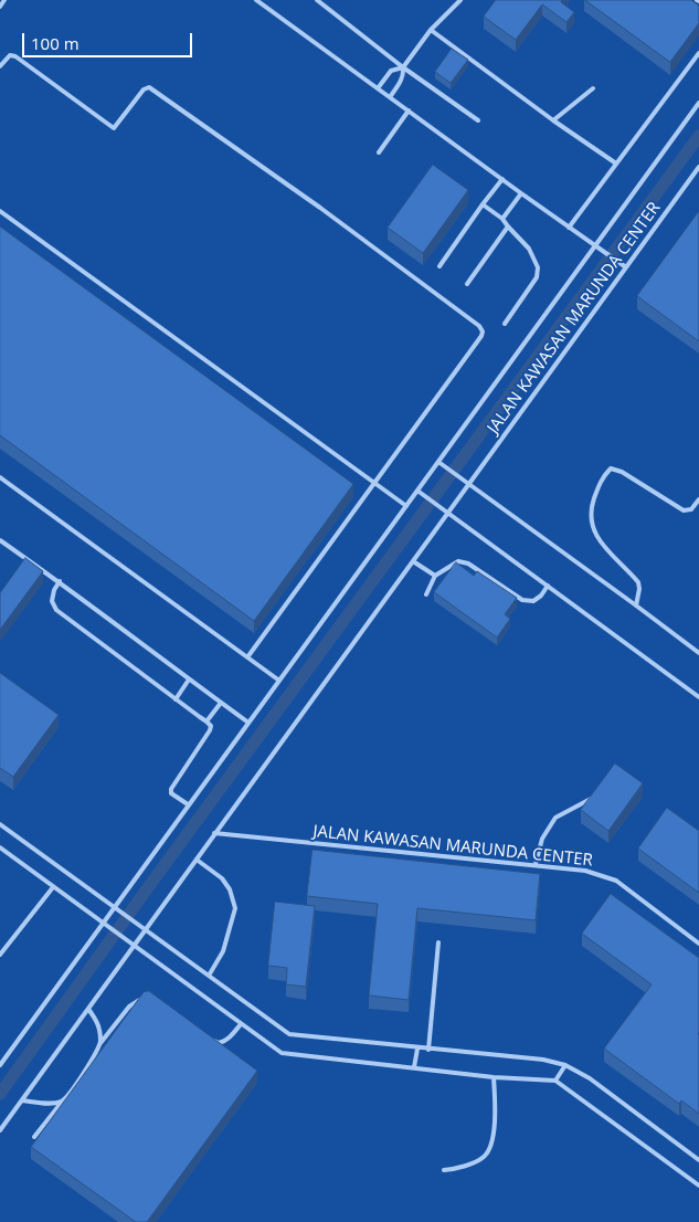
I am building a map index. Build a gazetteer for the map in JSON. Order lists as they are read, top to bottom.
{
  "streets": {
    "lane": ["JALAN KAWASAN MARUNDA CENTER"]
  },
  "scale_bar": "100 m"
}
